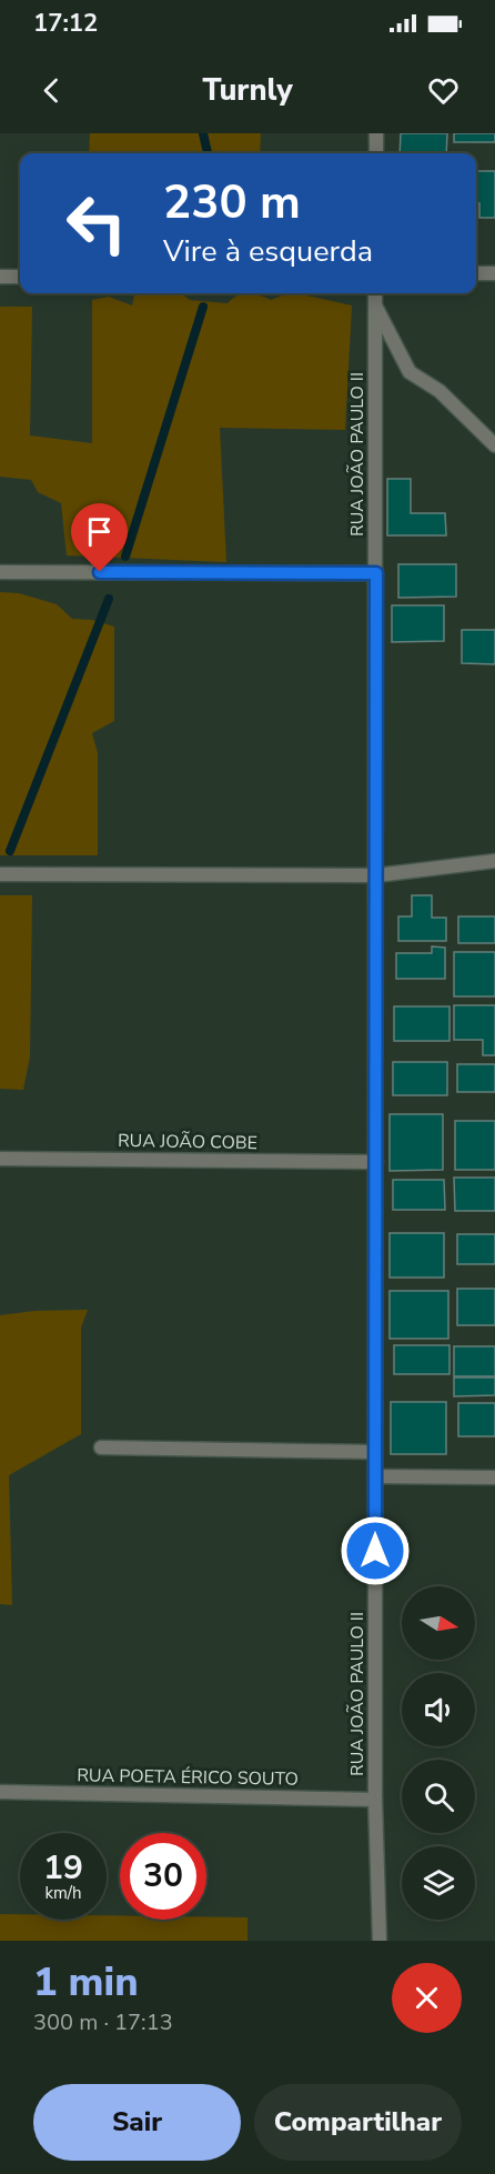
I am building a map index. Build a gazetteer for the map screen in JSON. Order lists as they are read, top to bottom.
{
  "streets": {
    "street": ["RUA JOÃO PAULO II", "RUA JOÃO COBE", "RUA POETA ÉRICO SOUTO"]
  },
  "crossings": [
    ["RUA JOÃO PAULO II", "RUA JOÃO COBE"],
    ["RUA JOÃO PAULO II", "RUA POETA ÉRICO SOUTO"]
  ],
  "north": "right",
  "page": {
    "status": "17:12",
    "header": "Turnly",
    "turn": ["230 m", "Vire à esquerda"],
    "speed": "19 km/h",
    "limit": "30",
    "heading": ["1 min", "300 m · 17:13"],
    "buttons": ["Sair", "Compartilhar"]
  }
}
